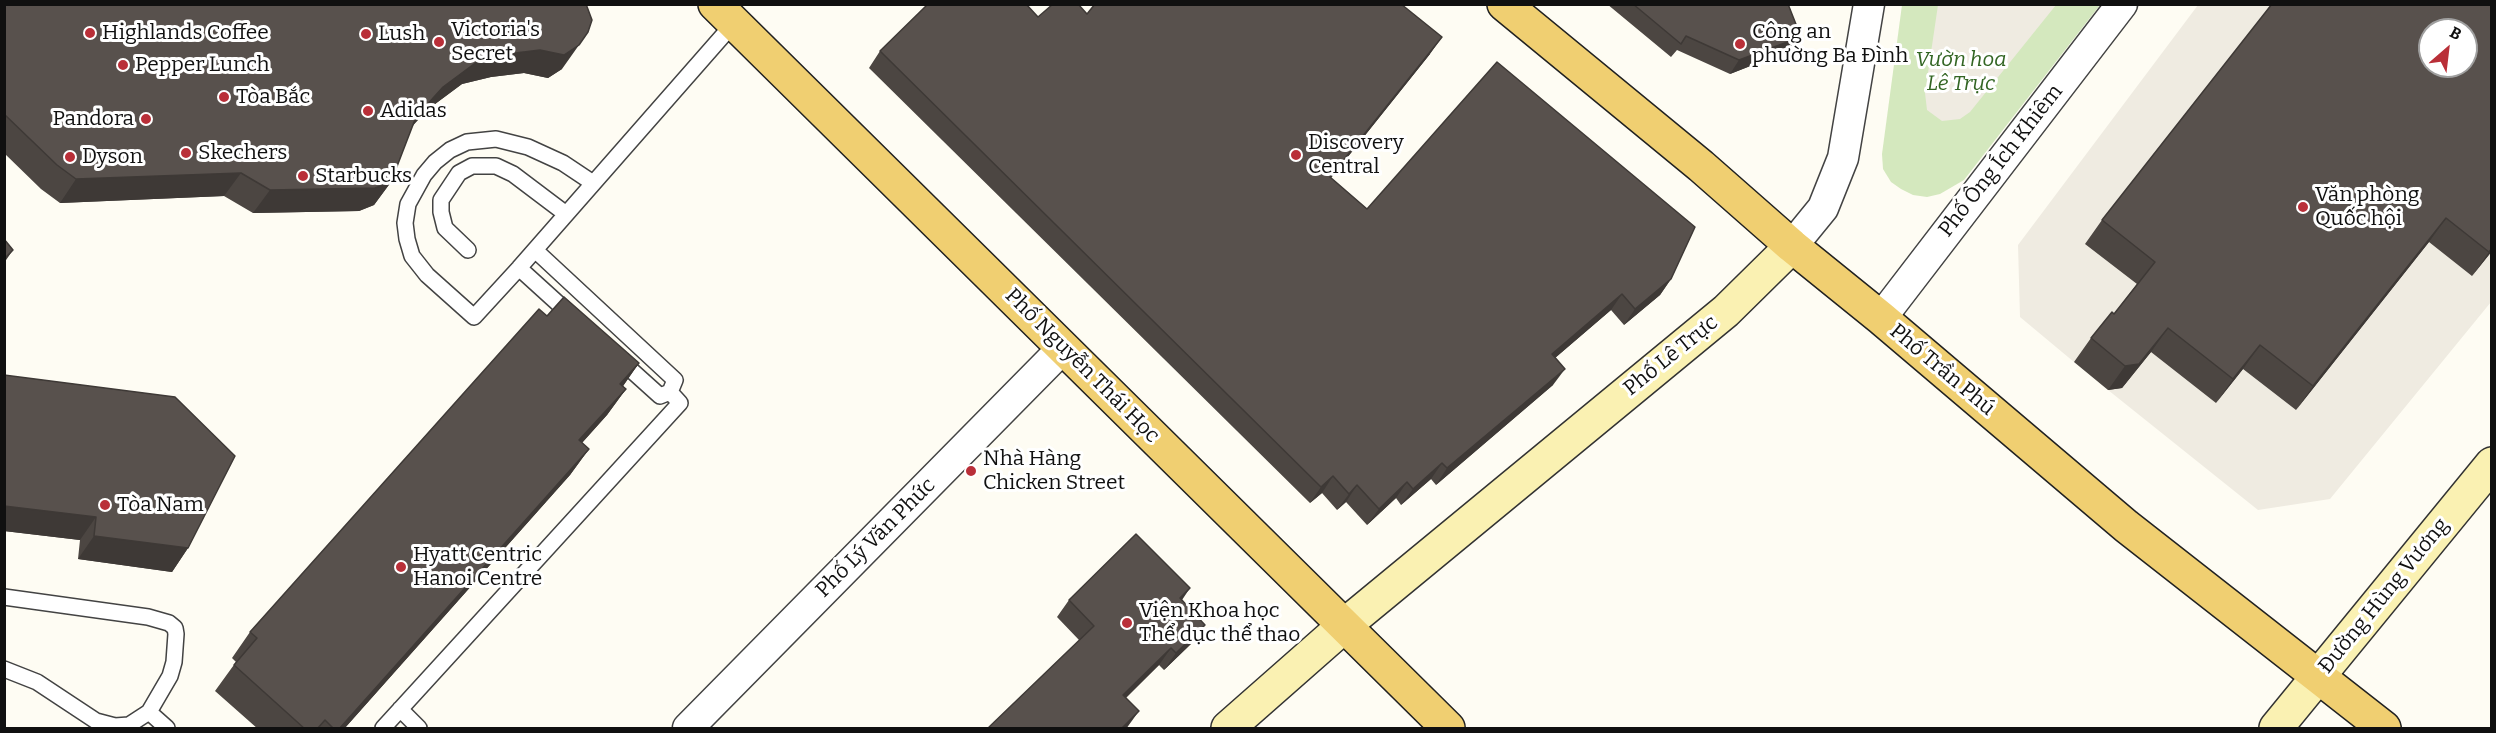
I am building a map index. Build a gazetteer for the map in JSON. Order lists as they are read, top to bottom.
{
  "streets": {
    "main road": ["Phố Nguyễn Thái Học", "Phố Trần Phú"],
    "street": [
      "Phố Ông Ích Khiêm",
      "Phố Lê Trực",
      "Phố Lý Văn Phức",
      "Đường Hùng Vương"
    ]
  },
  "crossings": [
    ["Phố Ông Ích Khiêm", "Phố Trần Phú"],
    ["Phố Lê Trực", "Phố Nguyễn Thái Học"],
    ["Phố Lê Trực", "Phố Trần Phú"],
    ["Phố Nguyễn Thái Học", "Phố Lý Văn Phức"],
    ["Phố Trần Phú", "Đường Hùng Vương"]
  ],
  "parks": ["Vườn hoa Lê Trực"],
  "places": [
    "Highlands Coffee",
    "Lush",
    "Victoria's Secret",
    "Công an phường Ba Đình",
    "Pepper Lunch",
    "Tòa Bắc",
    "Adidas",
    "Pandora",
    "Skechers",
    "Discovery Central",
    "Dyson",
    "Starbucks",
    "Văn phòng Quốc hội",
    "Nhà Hàng Chicken Street",
    "Tòa Nam",
    "Hyatt Centric Hanoi Centre",
    "Viện Khoa học Thể dục thể thao"
  ],
  "north": "top right"
}
